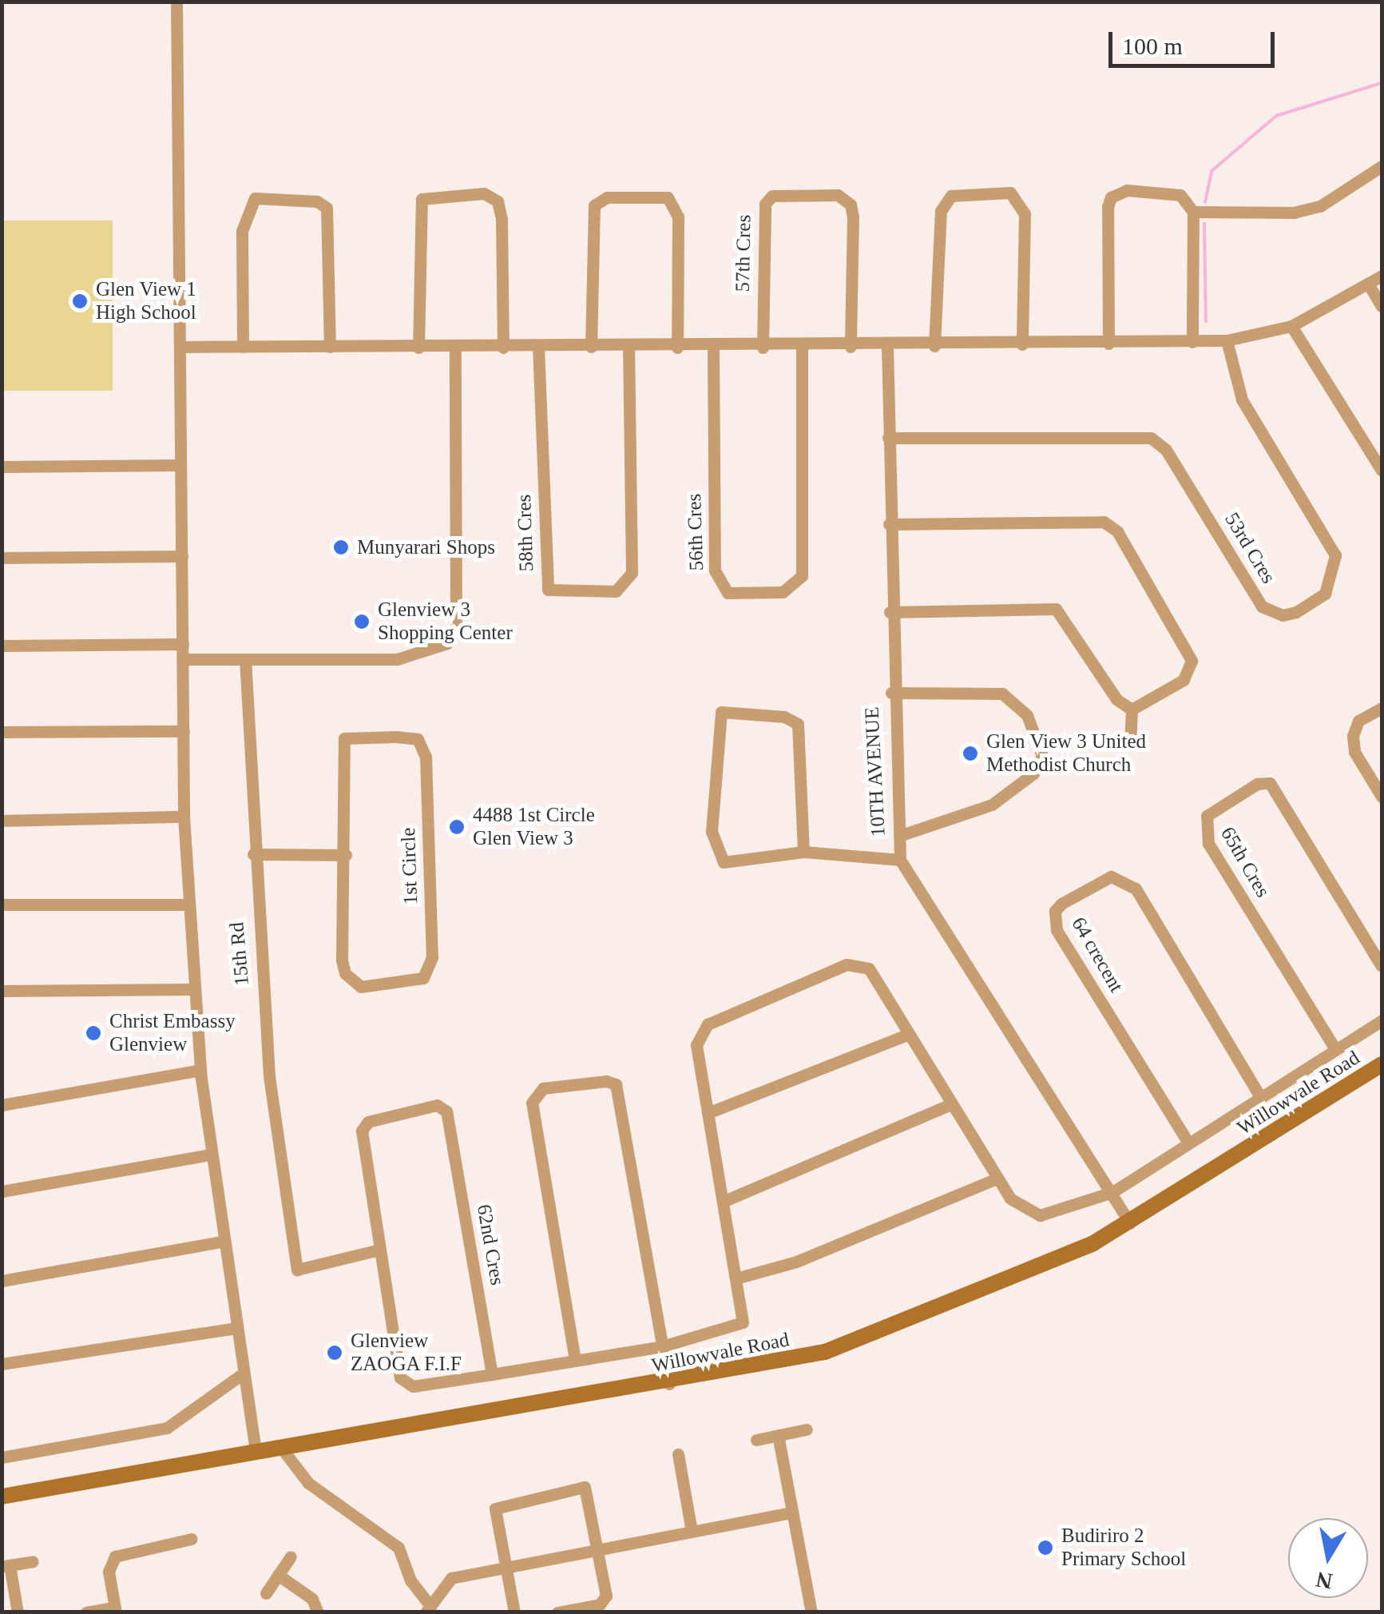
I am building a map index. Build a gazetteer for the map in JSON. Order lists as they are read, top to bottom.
{
  "streets": {
    "street": [
      "57th Cres",
      "56th Cres",
      "58th Cres",
      "53rd Cres",
      "10TH AVENUE",
      "65th Cres",
      "1st Circle",
      "15th Rd",
      "64 crecent",
      "Willowvale Road",
      "62nd Cres"
    ]
  },
  "crossings": [
    ["53rd Cres", "10TH AVENUE"],
    ["10TH AVENUE", "Willowvale Road"],
    ["15th Rd", "62nd Cres"]
  ],
  "places": [
    "Glen View 1 High School",
    "Munyarari Shops",
    "Glenview 3 Shopping Center",
    "Glen View 3 United Methodist Church",
    "4488 1st Circle Glen View 3",
    "Christ Embassy Glenview",
    "Glenview ZAOGA F.I.F",
    "Budiriro 2 Primary School"
  ],
  "scale_bar": "100 m",
  "north": "bottom"
}
